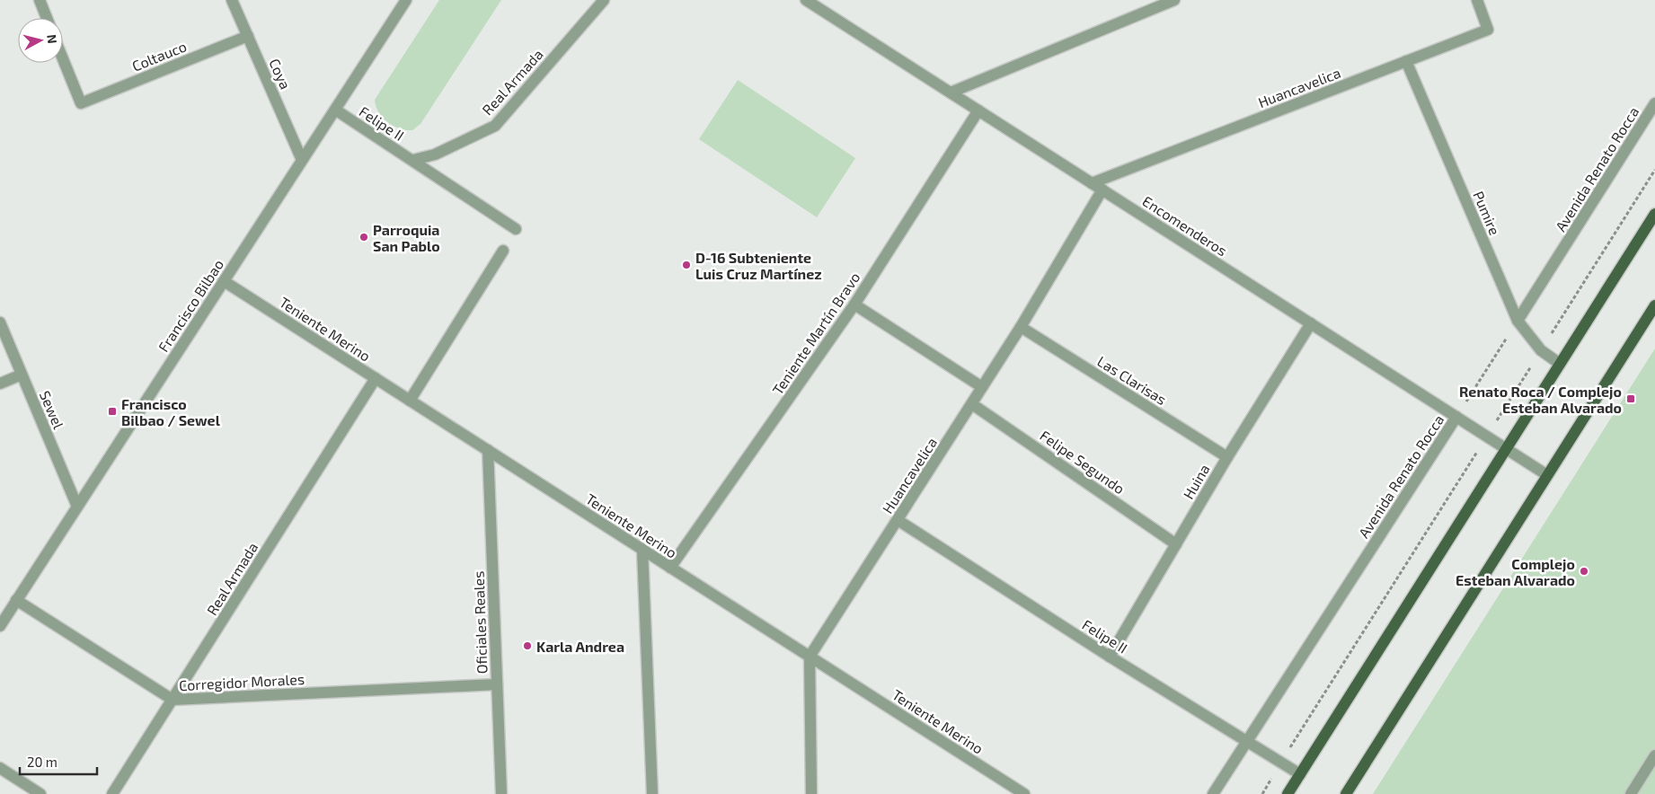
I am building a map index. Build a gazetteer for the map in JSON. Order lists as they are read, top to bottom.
{
  "streets": {
    "street": [
      "Coltauco",
      "Coya",
      "Real Armada",
      "Huancavelica",
      "Felipe II",
      "Avenida Renato Rocca",
      "Pumire",
      "Encomenderos",
      "Francisco Bilbao",
      "Teniente Merino",
      "Teniente Martín Bravo",
      "Las Clarisas",
      "Sewel",
      "Felipe Segundo",
      "Huina",
      "Oficiales Reales",
      "Corregidor Morales"
    ]
  },
  "crossings": [
    ["Coltauco", "Coya"],
    ["Coya", "Francisco Bilbao"],
    ["Real Armada", "Felipe II"],
    ["Real Armada", "Teniente Merino"],
    ["Real Armada", "Corregidor Morales"],
    ["Huancavelica", "Felipe II"],
    ["Huancavelica", "Pumire"],
    ["Huancavelica", "Encomenderos"],
    ["Huancavelica", "Teniente Merino"],
    ["Huancavelica", "Las Clarisas"],
    ["Huancavelica", "Felipe Segundo"],
    ["Felipe II", "Avenida Renato Rocca"],
    ["Felipe II", "Francisco Bilbao"],
    ["Felipe II", "Huina"],
    ["Avenida Renato Rocca", "Pumire"],
    ["Avenida Renato Rocca", "Encomenderos"],
    ["Encomenderos", "Teniente Martín Bravo"],
    ["Encomenderos", "Huina"],
    ["Francisco Bilbao", "Teniente Merino"],
    ["Francisco Bilbao", "Sewel"],
    ["Francisco Bilbao", "Corregidor Morales"],
    ["Teniente Merino", "Teniente Martín Bravo"],
    ["Teniente Merino", "Oficiales Reales"],
    ["Las Clarisas", "Huina"],
    ["Felipe Segundo", "Huina"],
    ["Oficiales Reales", "Corregidor Morales"]
  ],
  "places": {
    "other": [
      "Parroquia San Pablo",
      "D-16 Subteniente Luis Cruz Martínez",
      "Complejo Esteban Alvarado",
      "Karla Andrea"
    ],
    "transit": ["Renato Roca / Complejo Esteban Alvarado", "Francisco Bilbao / Sewel"]
  },
  "scale_bar": "20 m",
  "north": "right"
}
